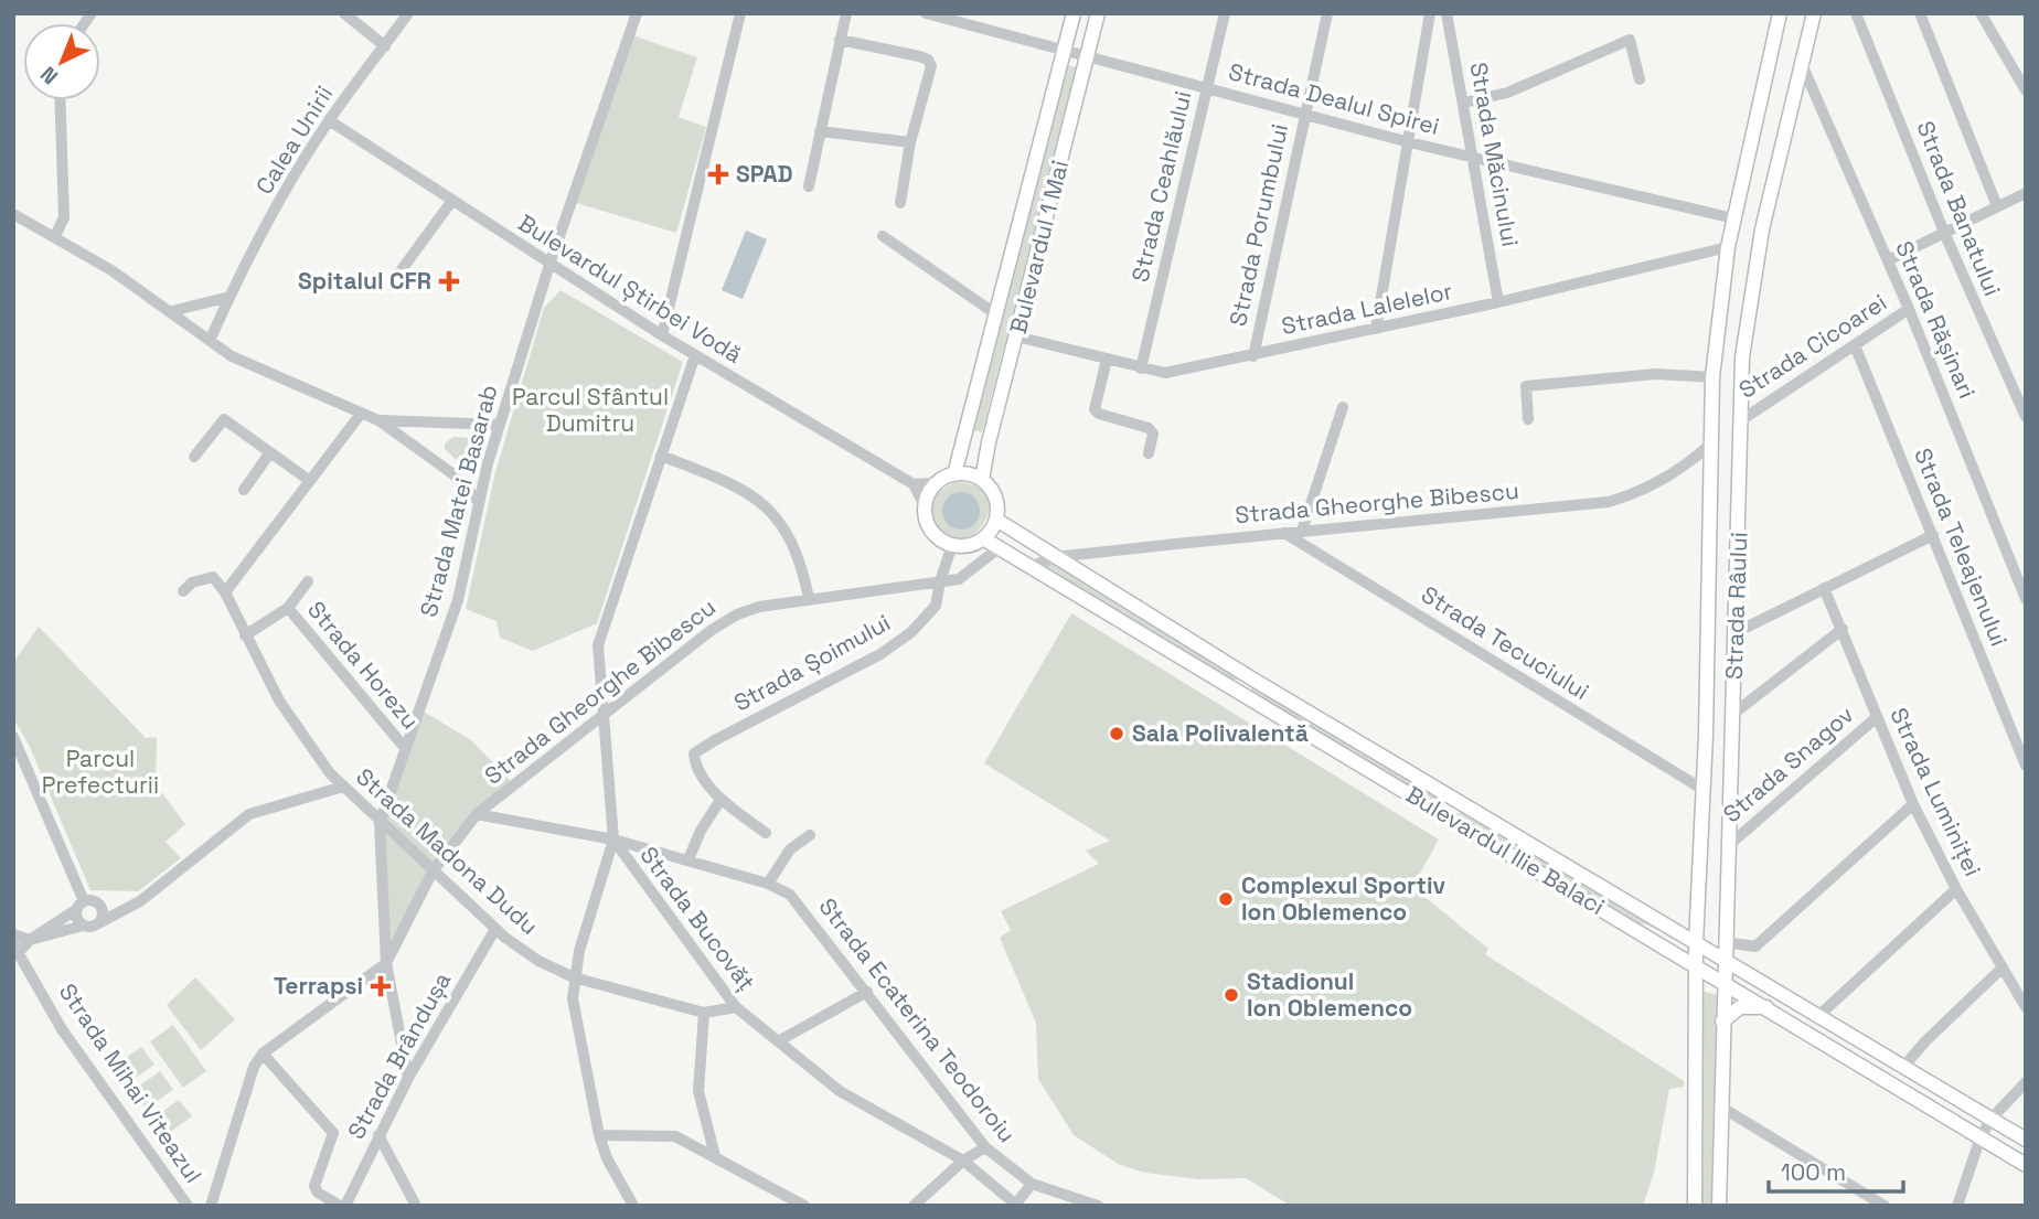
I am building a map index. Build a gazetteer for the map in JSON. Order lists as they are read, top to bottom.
{
  "streets": {
    "main road": ["Bulevardul 1 Mai", "Strada Râului", "Bulevardul Ilie Balaci"],
    "street": [
      "Strada Dealul Spirei",
      "Calea Unirii",
      "Strada Măcinului",
      "Strada Ceahlăului",
      "Strada Banatului",
      "Strada Porumbului",
      "Bulevardul Știrbei Vodă",
      "Strada Lalelelor",
      "Strada Rășinari",
      "Strada Cicoarei",
      "Strada Matei Basarab",
      "Strada Gheorghe Bibescu",
      "Strada Teleajenului",
      "Strada Tecuciului",
      "Strada Șoimului",
      "Strada Horezu",
      "Strada Snagov",
      "Strada Luminiței",
      "Strada Madona Dudu",
      "Strada Bucovăț",
      "Strada Ecaterina Teodoroiu",
      "Strada Brândușa",
      "Strada Mihai Viteazul"
    ]
  },
  "crossings": [
    ["Strada Dealul Spirei", "Strada Măcinului"],
    ["Strada Dealul Spirei", "Strada Ceahlăului"],
    ["Strada Dealul Spirei", "Strada Porumbului"],
    ["Strada Dealul Spirei", "Bulevardul 1 Mai"],
    ["Strada Dealul Spirei", "Strada Râului"],
    ["Calea Unirii", "Bulevardul Știrbei Vodă"],
    ["Strada Măcinului", "Strada Lalelelor"],
    ["Strada Ceahlăului", "Strada Lalelelor"],
    ["Strada Porumbului", "Strada Lalelelor"],
    ["Bulevardul 1 Mai", "Strada Lalelelor"],
    ["Bulevardul 1 Mai", "Strada Șoimului"],
    ["Bulevardul 1 Mai", "Bulevardul Ilie Balaci"],
    ["Bulevardul Știrbei Vodă", "Strada Matei Basarab"],
    ["Strada Lalelelor", "Strada Râului"],
    ["Strada Rășinari", "Strada Cicoarei"],
    ["Strada Rășinari", "Strada Râului"],
    ["Strada Cicoarei", "Strada Teleajenului"],
    ["Strada Cicoarei", "Strada Râului"],
    ["Strada Matei Basarab", "Strada Horezu"],
    ["Strada Matei Basarab", "Strada Madona Dudu"],
    ["Strada Gheorghe Bibescu", "Strada Râului"],
    ["Strada Gheorghe Bibescu", "Strada Tecuciului"],
    ["Strada Gheorghe Bibescu", "Strada Șoimului"],
    ["Strada Gheorghe Bibescu", "Bulevardul Ilie Balaci"],
    ["Strada Gheorghe Bibescu", "Strada Madona Dudu"],
    ["Strada Gheorghe Bibescu", "Strada Bucovăț"],
    ["Strada Râului", "Strada Tecuciului"],
    ["Strada Râului", "Strada Snagov"],
    ["Strada Râului", "Bulevardul Ilie Balaci"],
    ["Strada Șoimului", "Bulevardul Ilie Balaci"],
    ["Strada Snagov", "Strada Luminiței"],
    ["Strada Madona Dudu", "Strada Bucovăț"],
    ["Strada Madona Dudu", "Strada Brândușa"],
    ["Strada Bucovăț", "Strada Ecaterina Teodoroiu"]
  ],
  "parks": ["Parcul Sfântul Dumitru", "Parcul Prefecturii"],
  "places": {
    "health": ["SPAD", "Spitalul CFR", "Terrapsi"],
    "other": ["Sala Polivalentă", "Complexul Sportiv Ion Oblemenco", "Stadionul Ion Oblemenco"]
  },
  "scale_bar": "100 m",
  "north": "bottom left"
}
